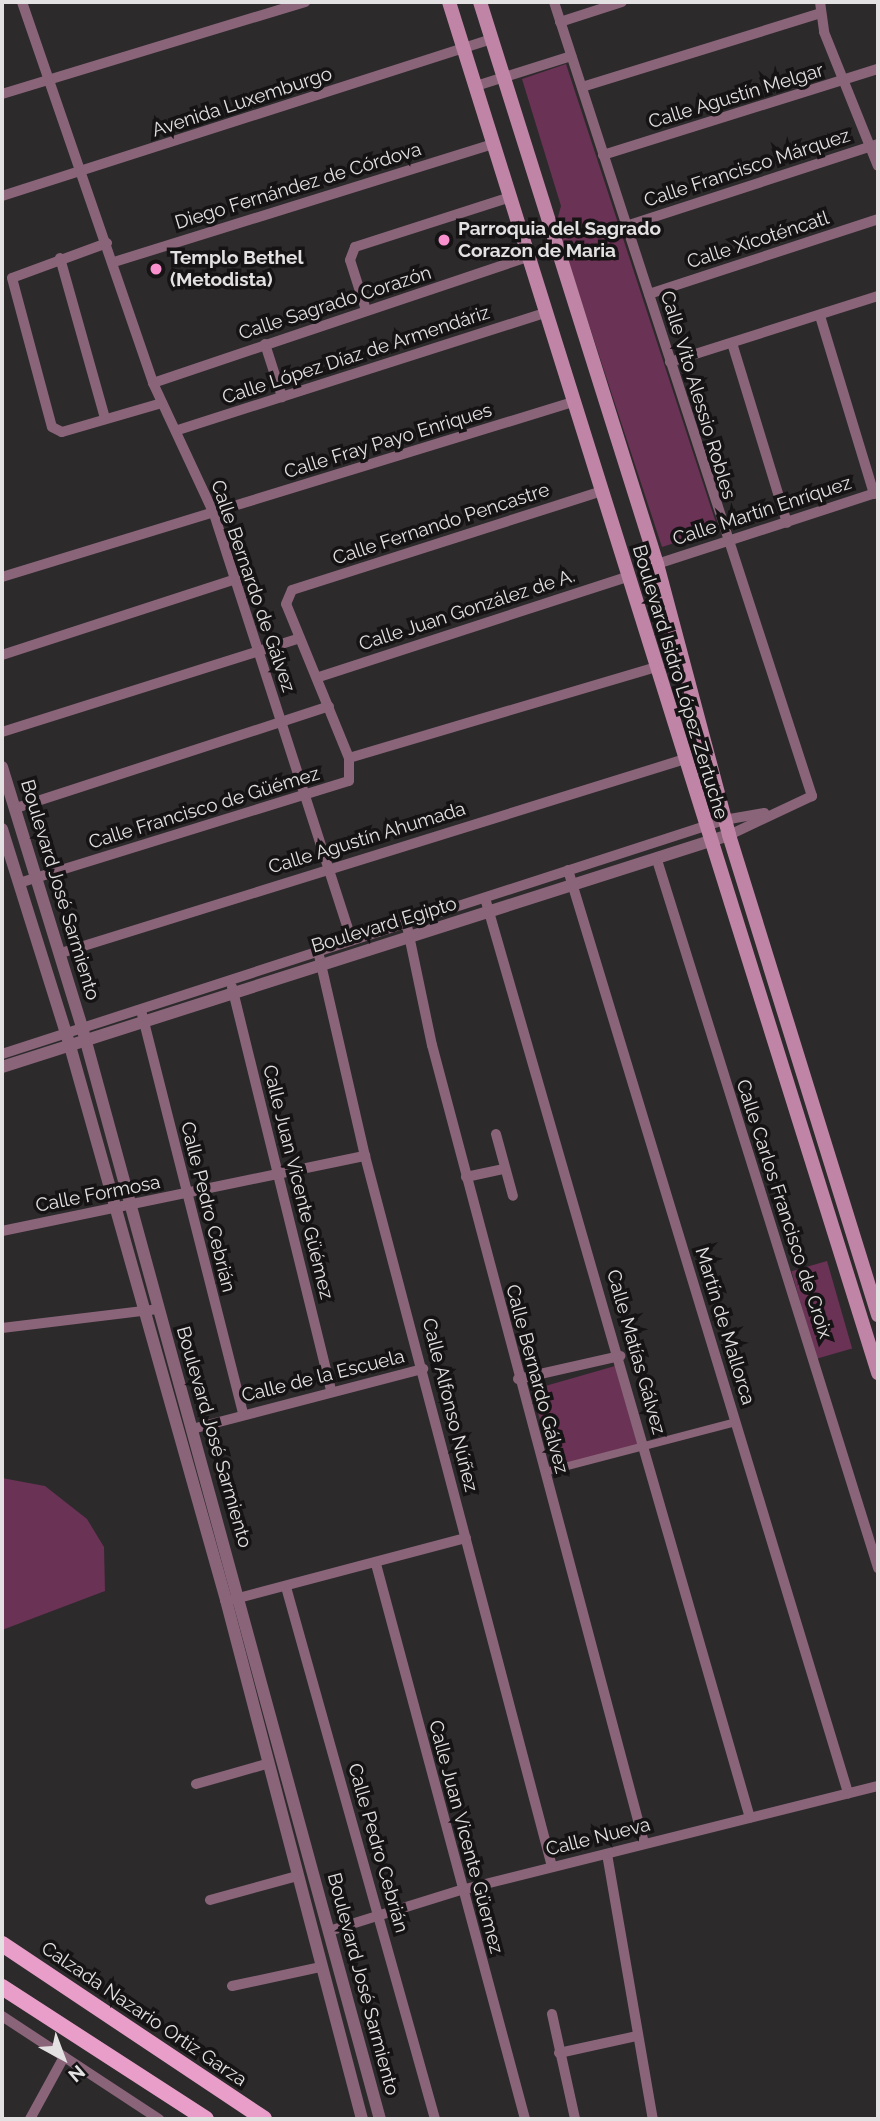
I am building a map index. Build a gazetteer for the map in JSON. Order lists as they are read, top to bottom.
{
  "streets": {
    "main road": ["Boulevard Isidro López Zertuche", "Calzada Nazario Ortiz Garza"],
    "street": [
      "Calle Agustín Melgar",
      "Avenida Luxemburgo",
      "Calle Francisco Márquez",
      "Diego Fernández de Córdova",
      "Calle Xicoténcatl",
      "Calle Sagrado Corazón",
      "Calle López Díaz de Armendáriz",
      "Calle Vito Alessio Robles",
      "Calle Fray Payo Enriques",
      "Calle Martín Enríquez",
      "Calle Fernando Pencastre",
      "Calle Bernardo de Gálvez",
      "Calle Juan González de A.",
      "Calle Francisco de Güémez",
      "Calle Agustín Ahumada",
      "Boulevard José Sarmiento",
      "Boulevard Egipto",
      "Calle Juan Vicente Güémez",
      "Calle Formosa",
      "Calle Pedro Cebrián",
      "Calle Carlos Francisco de Croix",
      "Martín de Mallorca",
      "Calle Matías Gálvez",
      "Calle de la Escuela",
      "Calle Bernardo Gálvez",
      "Calle Alfonso Núñez",
      "Calle Juan Vicente Güemez",
      "Calle Nueva"
    ]
  },
  "crossings": [
    ["Calle Agustín Melgar", "Calle Vito Alessio Robles"],
    ["Avenida Luxemburgo", "Calle Bernardo de Gálvez"],
    ["Avenida Luxemburgo", "Boulevard Isidro López Zertuche"],
    ["Calle Francisco Márquez", "Calle Vito Alessio Robles"],
    ["Diego Fernández de Córdova", "Calle Bernardo de Gálvez"],
    ["Diego Fernández de Córdova", "Boulevard Isidro López Zertuche"],
    ["Calle Xicoténcatl", "Calle Vito Alessio Robles"],
    ["Calle Sagrado Corazón", "Calle Bernardo de Gálvez"],
    ["Calle Sagrado Corazón", "Boulevard Isidro López Zertuche"],
    ["Calle López Díaz de Armendáriz", "Calle Bernardo de Gálvez"],
    ["Calle López Díaz de Armendáriz", "Boulevard Isidro López Zertuche"],
    ["Calle Vito Alessio Robles", "Calle Martín Enríquez"],
    ["Calle Vito Alessio Robles", "Boulevard Egipto"],
    ["Calle Fray Payo Enriques", "Calle Bernardo de Gálvez"],
    ["Calle Fray Payo Enriques", "Boulevard Isidro López Zertuche"],
    ["Calle Martín Enríquez", "Boulevard Isidro López Zertuche"],
    ["Calle Fernando Pencastre", "Boulevard Isidro López Zertuche"],
    ["Calle Bernardo de Gálvez", "Calle Francisco de Güémez"],
    ["Calle Bernardo de Gálvez", "Calle Agustín Ahumada"],
    ["Calle Bernardo de Gálvez", "Boulevard Egipto"],
    ["Calle Juan González de A.", "Boulevard Isidro López Zertuche"],
    ["Boulevard Isidro López Zertuche", "Calle Agustín Ahumada"],
    ["Boulevard Isidro López Zertuche", "Boulevard Egipto"],
    ["Calle Francisco de Güémez", "Boulevard José Sarmiento"],
    ["Calle Agustín Ahumada", "Boulevard José Sarmiento"],
    ["Boulevard José Sarmiento", "Boulevard Egipto"],
    ["Boulevard José Sarmiento", "Calle Formosa"],
    ["Boulevard José Sarmiento", "Calle de la Escuela"],
    ["Boulevard José Sarmiento", "Calle Nueva"],
    ["Boulevard Egipto", "Calle Juan Vicente Güémez"],
    ["Boulevard Egipto", "Calle Pedro Cebrián"],
    ["Boulevard Egipto", "Calle Carlos Francisco de Croix"],
    ["Boulevard Egipto", "Martín de Mallorca"],
    ["Boulevard Egipto", "Calle Matías Gálvez"],
    ["Boulevard Egipto", "Calle Bernardo Gálvez"],
    ["Boulevard Egipto", "Calle Alfonso Núñez"],
    ["Calle Juan Vicente Güémez", "Calle Formosa"],
    ["Calle Juan Vicente Güémez", "Calle de la Escuela"],
    ["Calle Formosa", "Calle Pedro Cebrián"],
    ["Calle Formosa", "Calle Alfonso Núñez"],
    ["Calle Pedro Cebrián", "Calle de la Escuela"],
    ["Calle Pedro Cebrián", "Calle Nueva"],
    ["Martín de Mallorca", "Calle Nueva"],
    ["Calle Matías Gálvez", "Calle Nueva"],
    ["Calle de la Escuela", "Calle Alfonso Núñez"],
    ["Calle Bernardo Gálvez", "Calle Nueva"],
    ["Calle Alfonso Núñez", "Calle Nueva"],
    ["Calle Juan Vicente Güemez", "Calle Nueva"]
  ],
  "places": ["Parroquia del Sagrado Corazon de Maria", "Templo Bethel (Metodista)"],
  "north": "bottom right"
}
